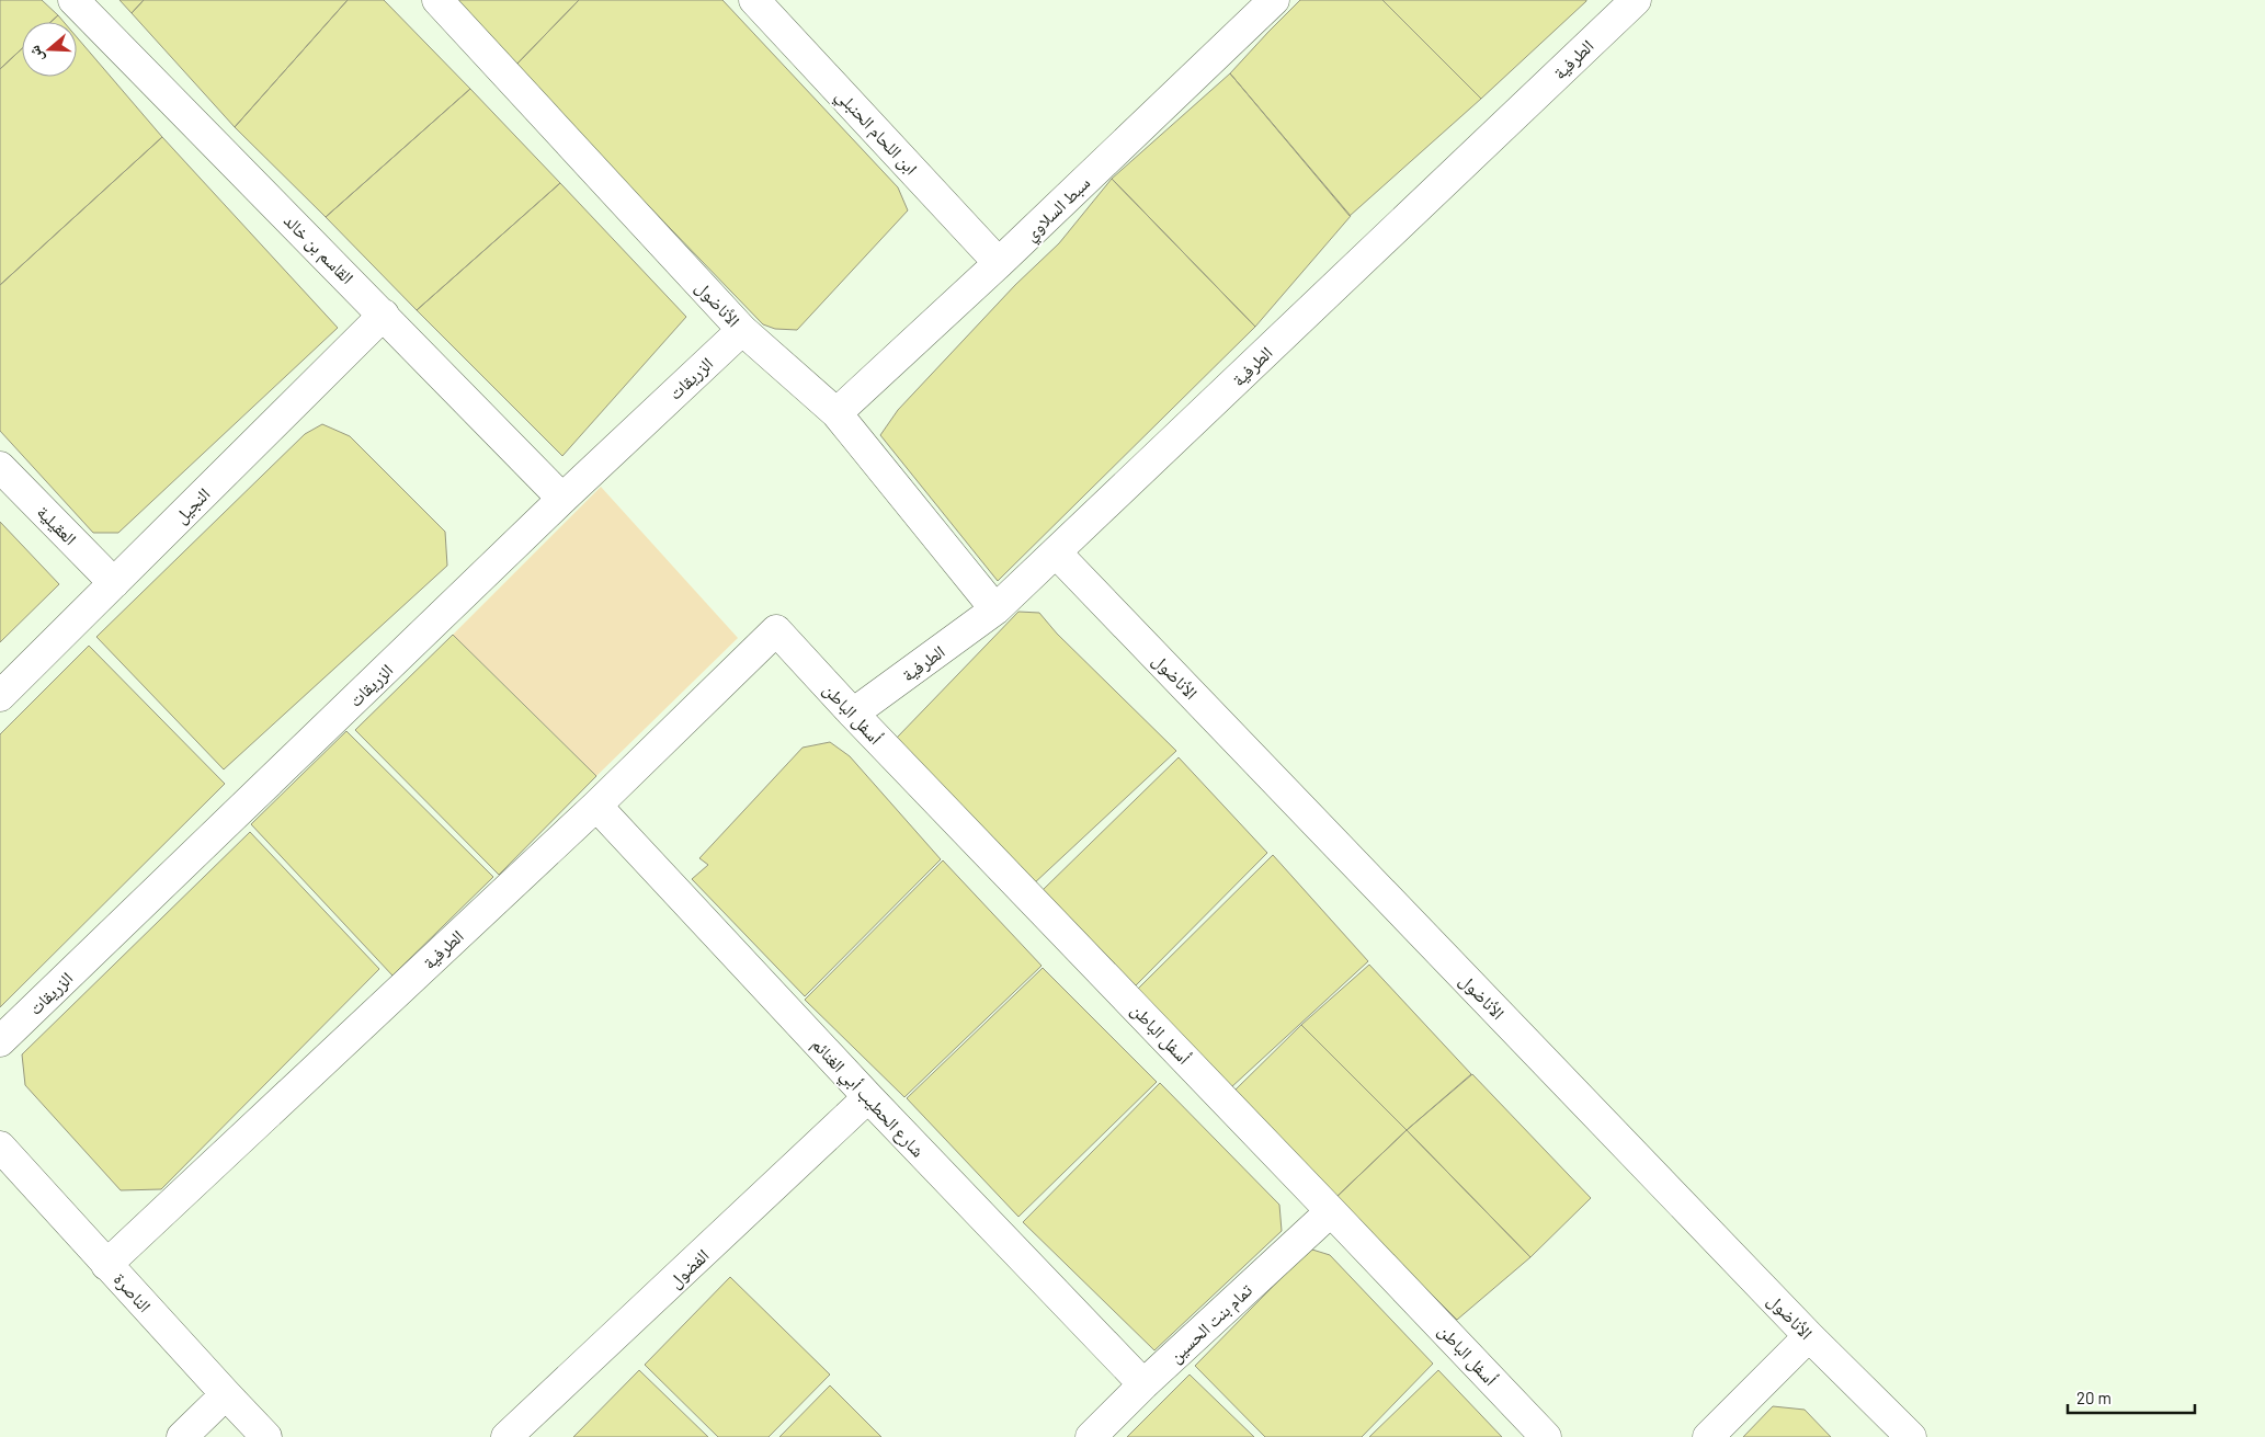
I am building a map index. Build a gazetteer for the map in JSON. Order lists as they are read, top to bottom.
{
  "streets": {
    "street": [
      "الطرفية",
      "ابن اللحام الحنبلي",
      "سبط السلاوي",
      "القاسم بن خالد",
      "الأناضول",
      "الزريقات",
      "النجيل",
      "العقيلية",
      "أسفل الباطن",
      "شارع الحطيب أبي الغنائم",
      "الفضول",
      "الناصرة",
      "تمام بنت الحسين"
    ]
  },
  "crossings": [
    ["الطرفية", "الأناضول"],
    ["الطرفية", "أسفل الباطن"],
    ["الطرفية", "شارع الحطيب أبي الغنائم"],
    ["الطرفية", "الناصرة"],
    ["ابن اللحام الحنبلي", "سبط السلاوي"],
    ["سبط السلاوي", "الأناضول"],
    ["القاسم بن خالد", "الزريقات"],
    ["القاسم بن خالد", "النجيل"],
    ["الأناضول", "الزريقات"],
    ["النجيل", "العقيلية"],
    ["أسفل الباطن", "تمام بنت الحسين"],
    ["شارع الحطيب أبي الغنائم", "الفضول"],
    ["شارع الحطيب أبي الغنائم", "تمام بنت الحسين"]
  ],
  "scale_bar": "20 m",
  "north": "left"
}
